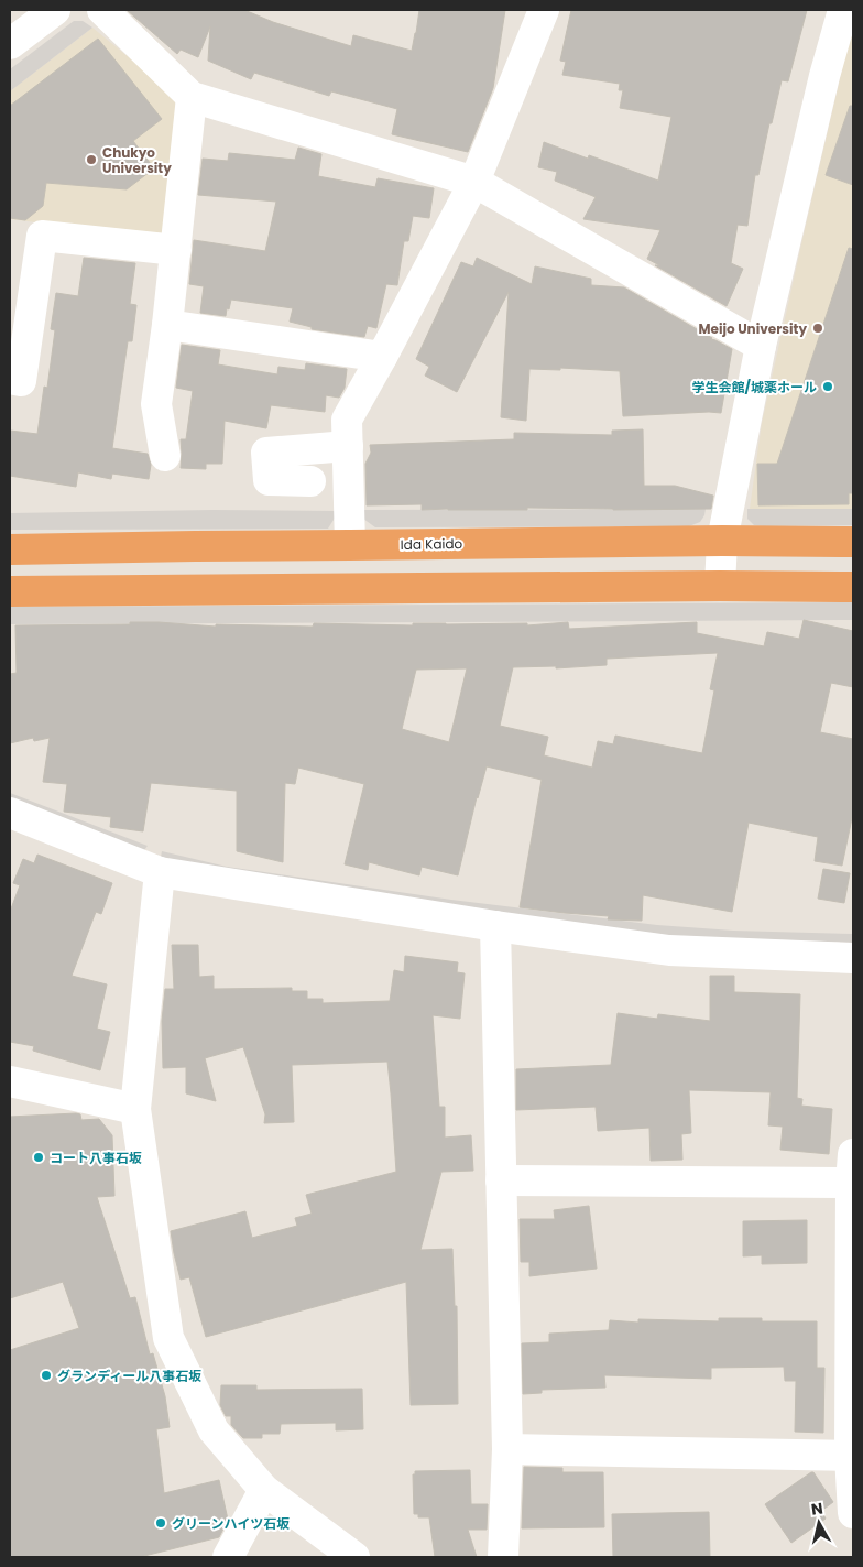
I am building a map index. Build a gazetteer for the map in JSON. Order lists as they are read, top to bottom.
{
  "streets": {
    "highway": ["Ida Kaido"]
  },
  "places": [
    "Chukyo University",
    "Meijo University",
    "学生会館/城薬ホール",
    "コート八事石坂",
    "グランディール八事石坂",
    "グリーンハイツ石坂"
  ],
  "north": "top"
}
